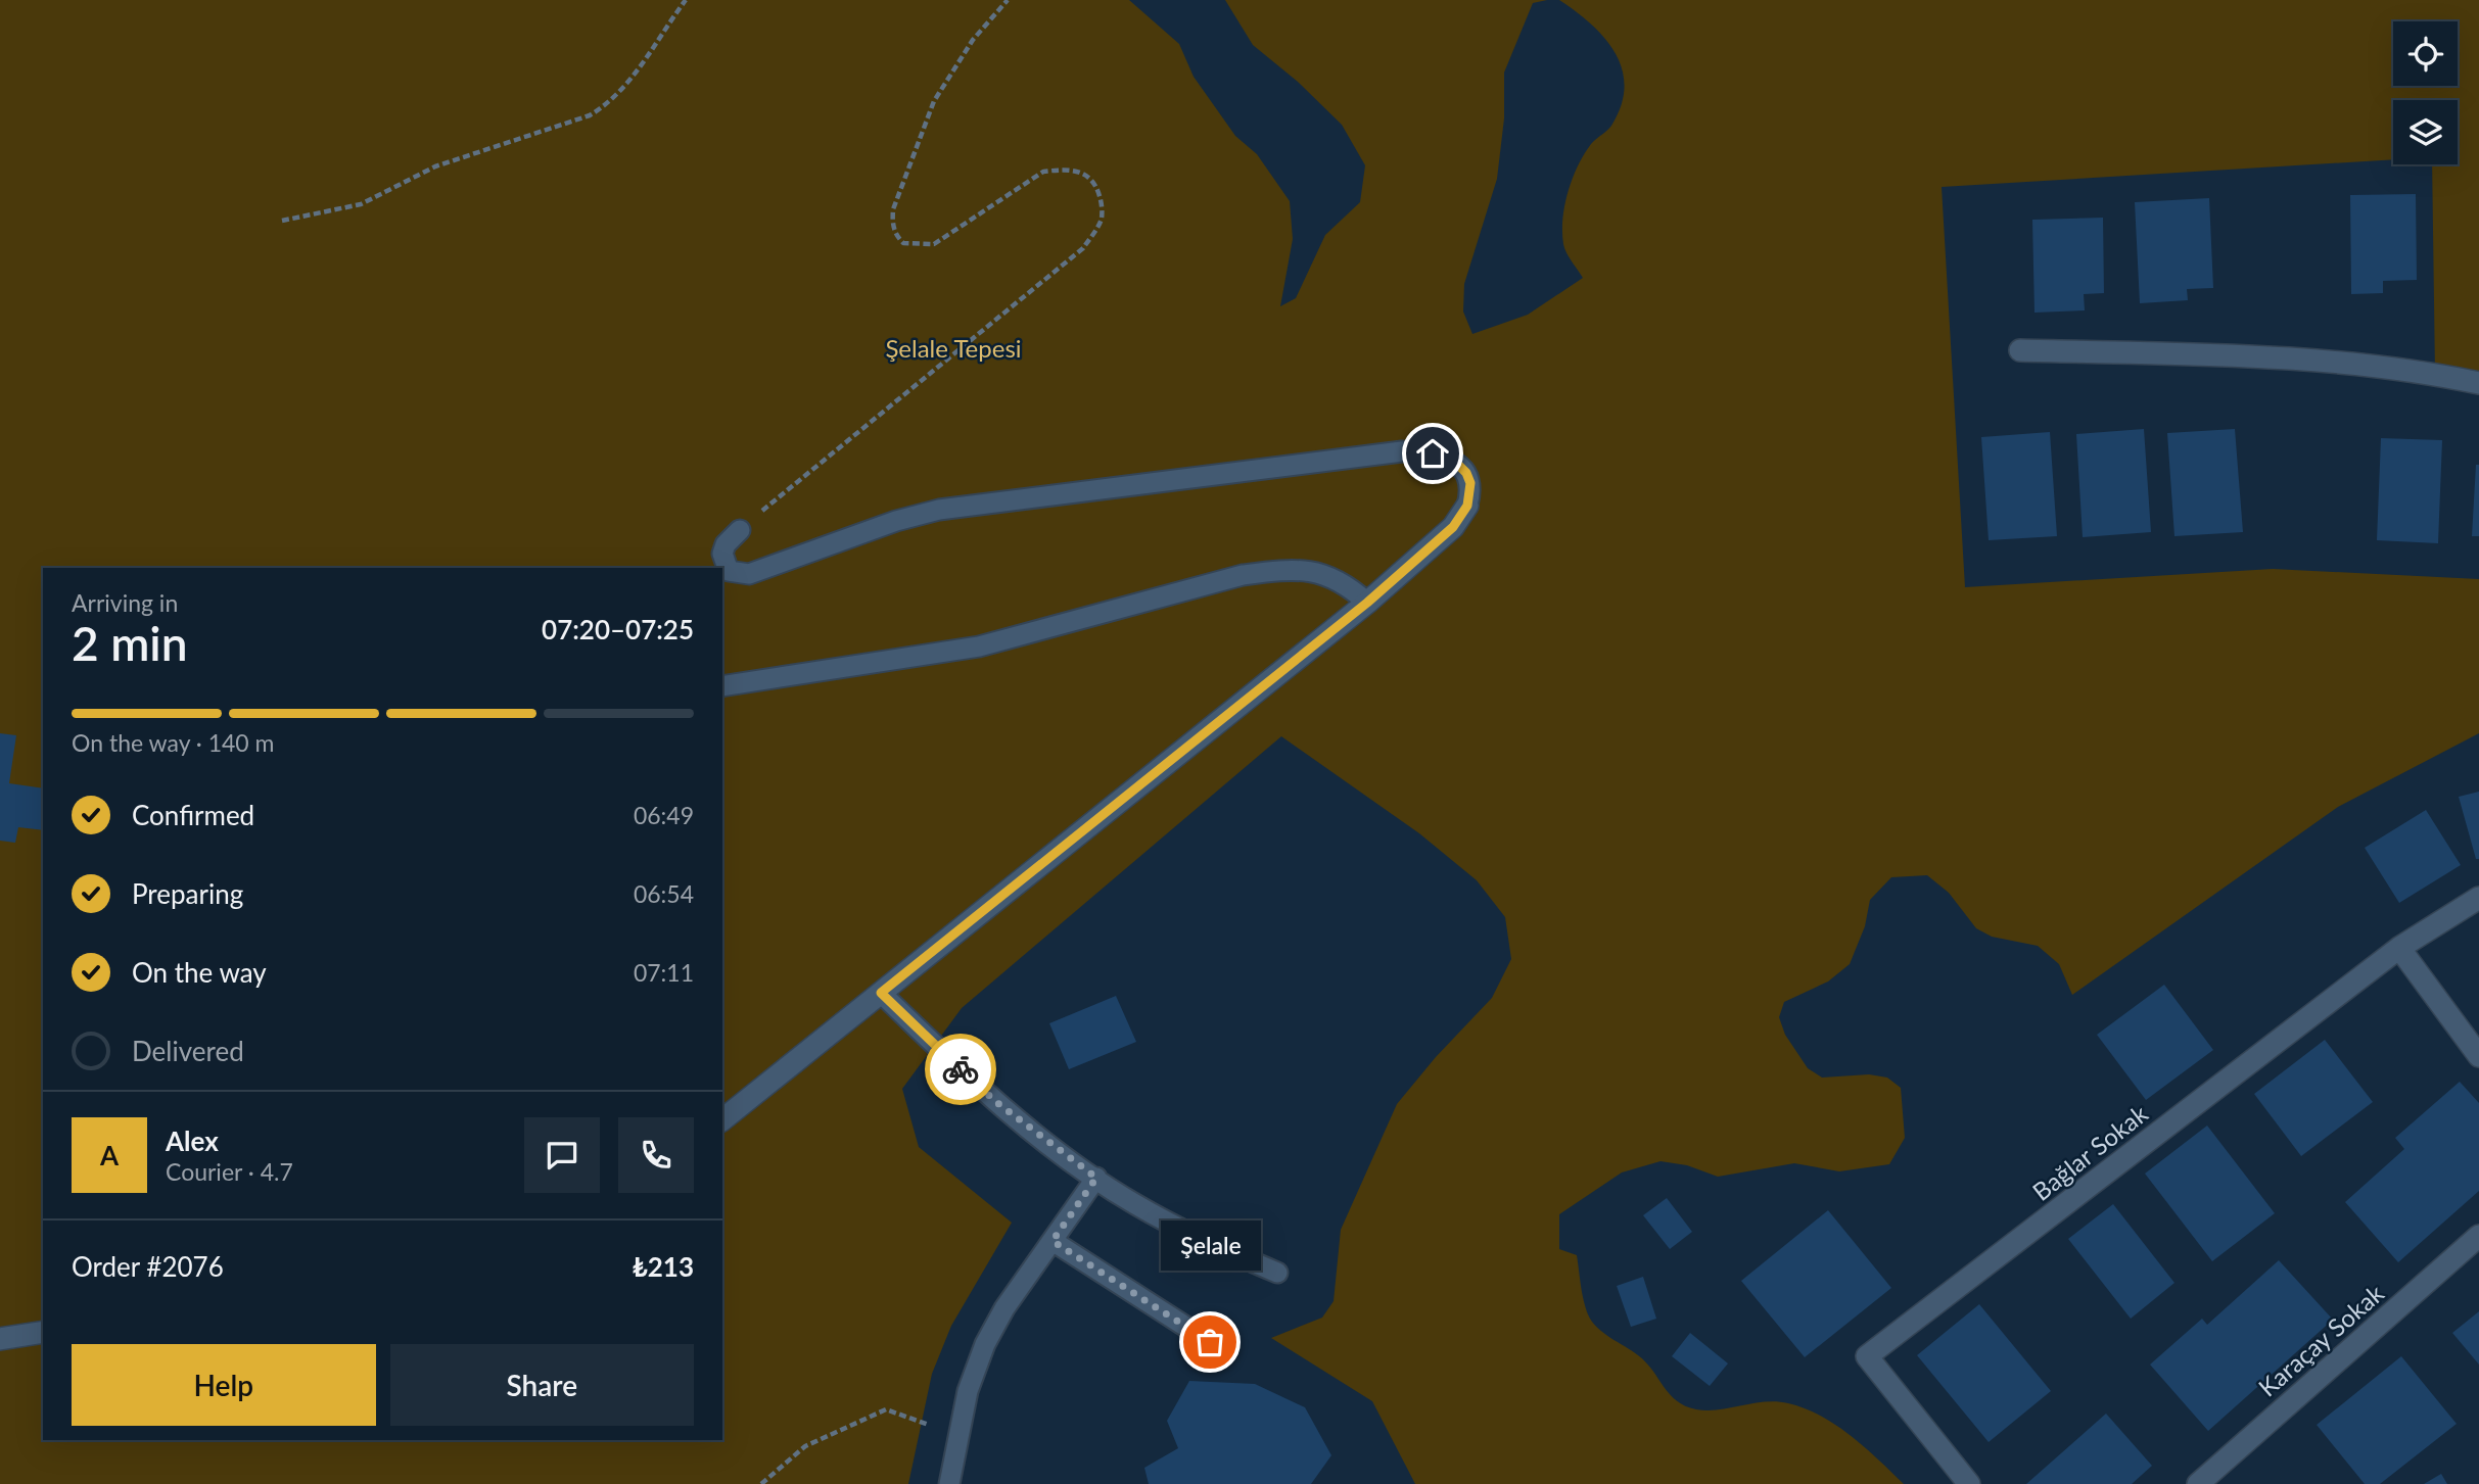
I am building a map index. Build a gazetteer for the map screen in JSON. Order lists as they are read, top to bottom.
{
  "streets": {
    "street": ["Bağlar Sokak", "Karaçay Sokak"]
  },
  "parks": ["Şelale Tepesi"],
  "places": ["Şelale"],
  "page": {
    "heading": ["2 min", "Arriving in", "07:20–07:25"],
    "panel": [
      "Alex",
      "Courier · 4.7",
      "Order #2076",
      "₺213"
    ],
    "bar": "On the way · 140 m",
    "list": [
      ["Confirmed", "06:49"],
      ["Preparing", "06:54"],
      ["On the way", "07:11"],
      "Delivered"
    ],
    "round": "A",
    "bubble": "Şelale",
    "buttons": ["Help", "Share"]
  }
}
